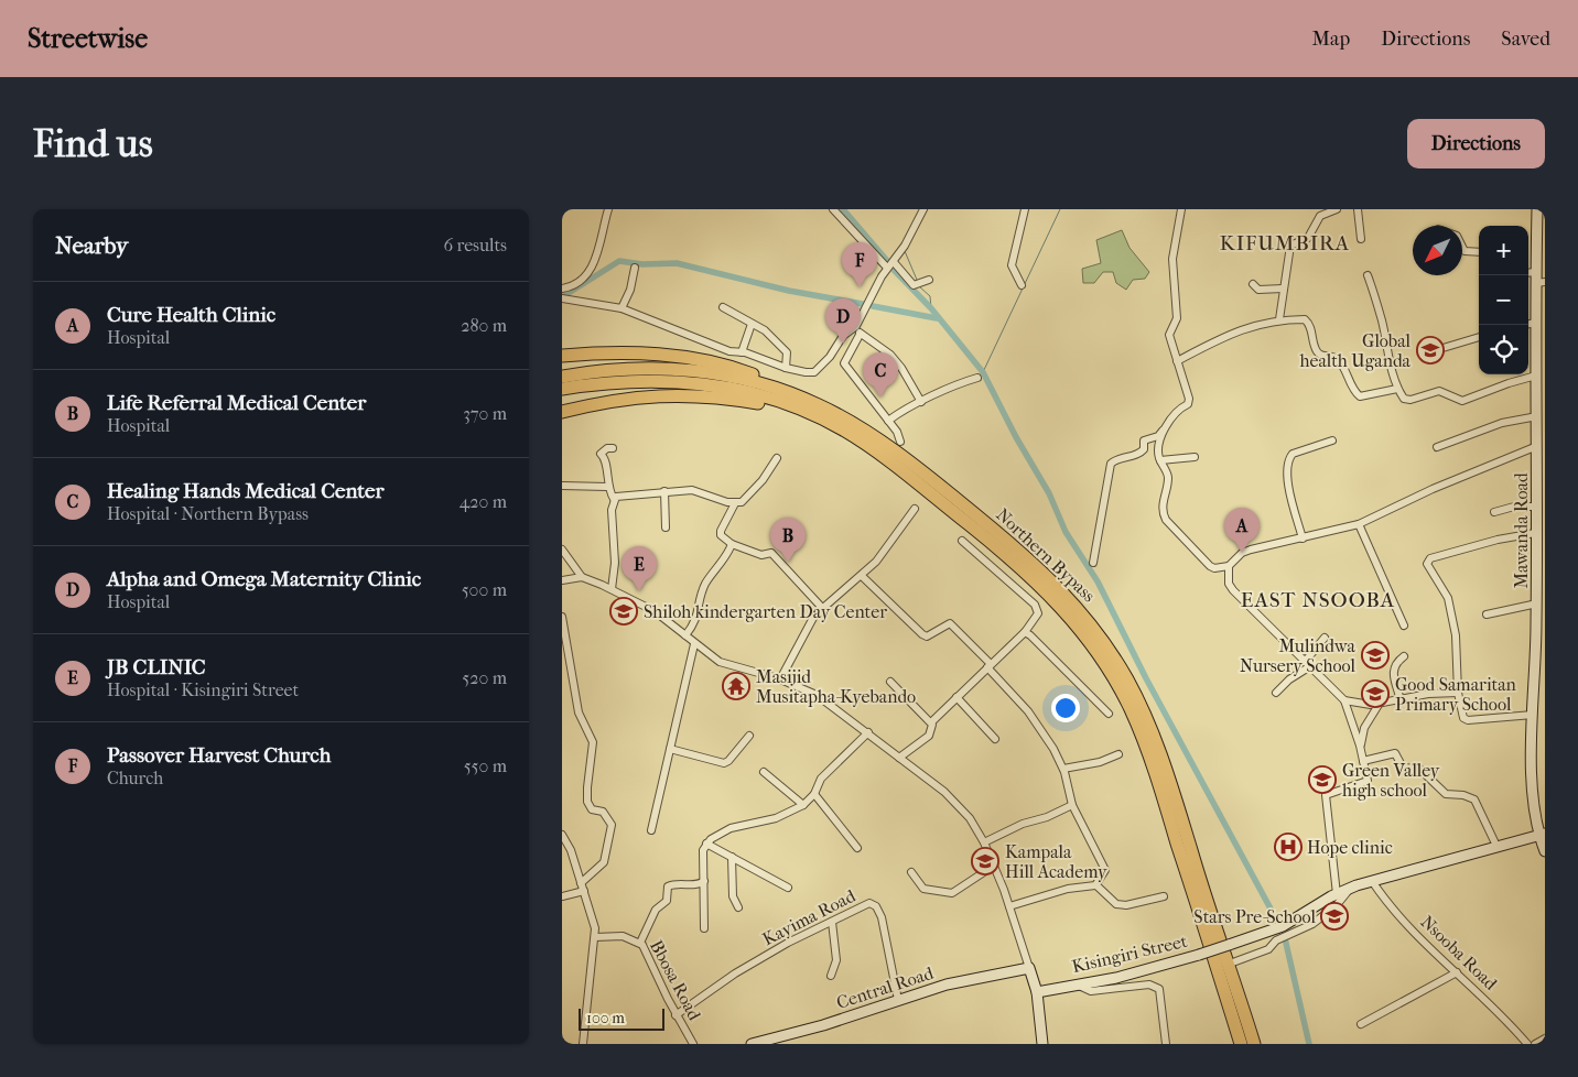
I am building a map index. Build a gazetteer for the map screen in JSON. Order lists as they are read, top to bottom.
{
  "streets": {
    "highway": ["Northern Bypass"],
    "street": [
      "Mawanda Road",
      "Kayima Road",
      "Nsooba Road",
      "Kisingiri Street",
      "Bbosa Road",
      "Central Road"
    ]
  },
  "crossings": [
    ["Mawanda Road", "Kisingiri Street"],
    ["Kayima Road", "Bbosa Road"],
    ["Kayima Road", "Central Road"],
    ["Nsooba Road", "Kisingiri Street"]
  ],
  "districts": ["KIFUMBIRA", "EAST NSOOBA"],
  "places": {
    "school or university": [
      "Global health Uganda",
      "Shiloh kindergarten Day Center",
      "Mulindwa Nursery School",
      "Good Samaritan Primary School",
      "Green Valley high school",
      "Kampala Hill Academy",
      "Stars Pre-School"
    ],
    "temple": ["Masijid Musitapha-Kyebando"],
    "hospital": ["Hope clinic"]
  },
  "scale_bar": "100 m",
  "north": "bottom left",
  "page": {
    "header": "Streetwise",
    "nav": ["Map", "Directions", "Saved"],
    "buttons": "Directions",
    "title": "Find us",
    "heading": ["Nearby", "6 results"],
    "map_buttons": ["+", "−"],
    "pins": [
      "F",
      "D",
      "C",
      "A",
      "B",
      "E"
    ],
    "list": [
      {
        "mark": "A",
        "name": "Cure Health Clinic",
        "note": "Hospital",
        "value": "280 m"
      },
      {
        "mark": "B",
        "name": "Life Referral Medical Center",
        "note": "Hospital",
        "value": "370 m"
      },
      {
        "mark": "C",
        "name": "Healing Hands Medical Center",
        "note": "Hospital · Northern Bypass",
        "value": "420 m"
      },
      {
        "mark": "D",
        "name": "Alpha and Omega Maternity Clinic",
        "note": "Hospital",
        "value": "500 m"
      },
      {
        "mark": "E",
        "name": "JB CLINIC",
        "note": "Hospital · Kisingiri Street",
        "value": "520 m"
      },
      {
        "mark": "F",
        "name": "Passover Harvest Church",
        "note": "Church",
        "value": "550 m"
      }
    ],
    "scale": "100 m"
  }
}
